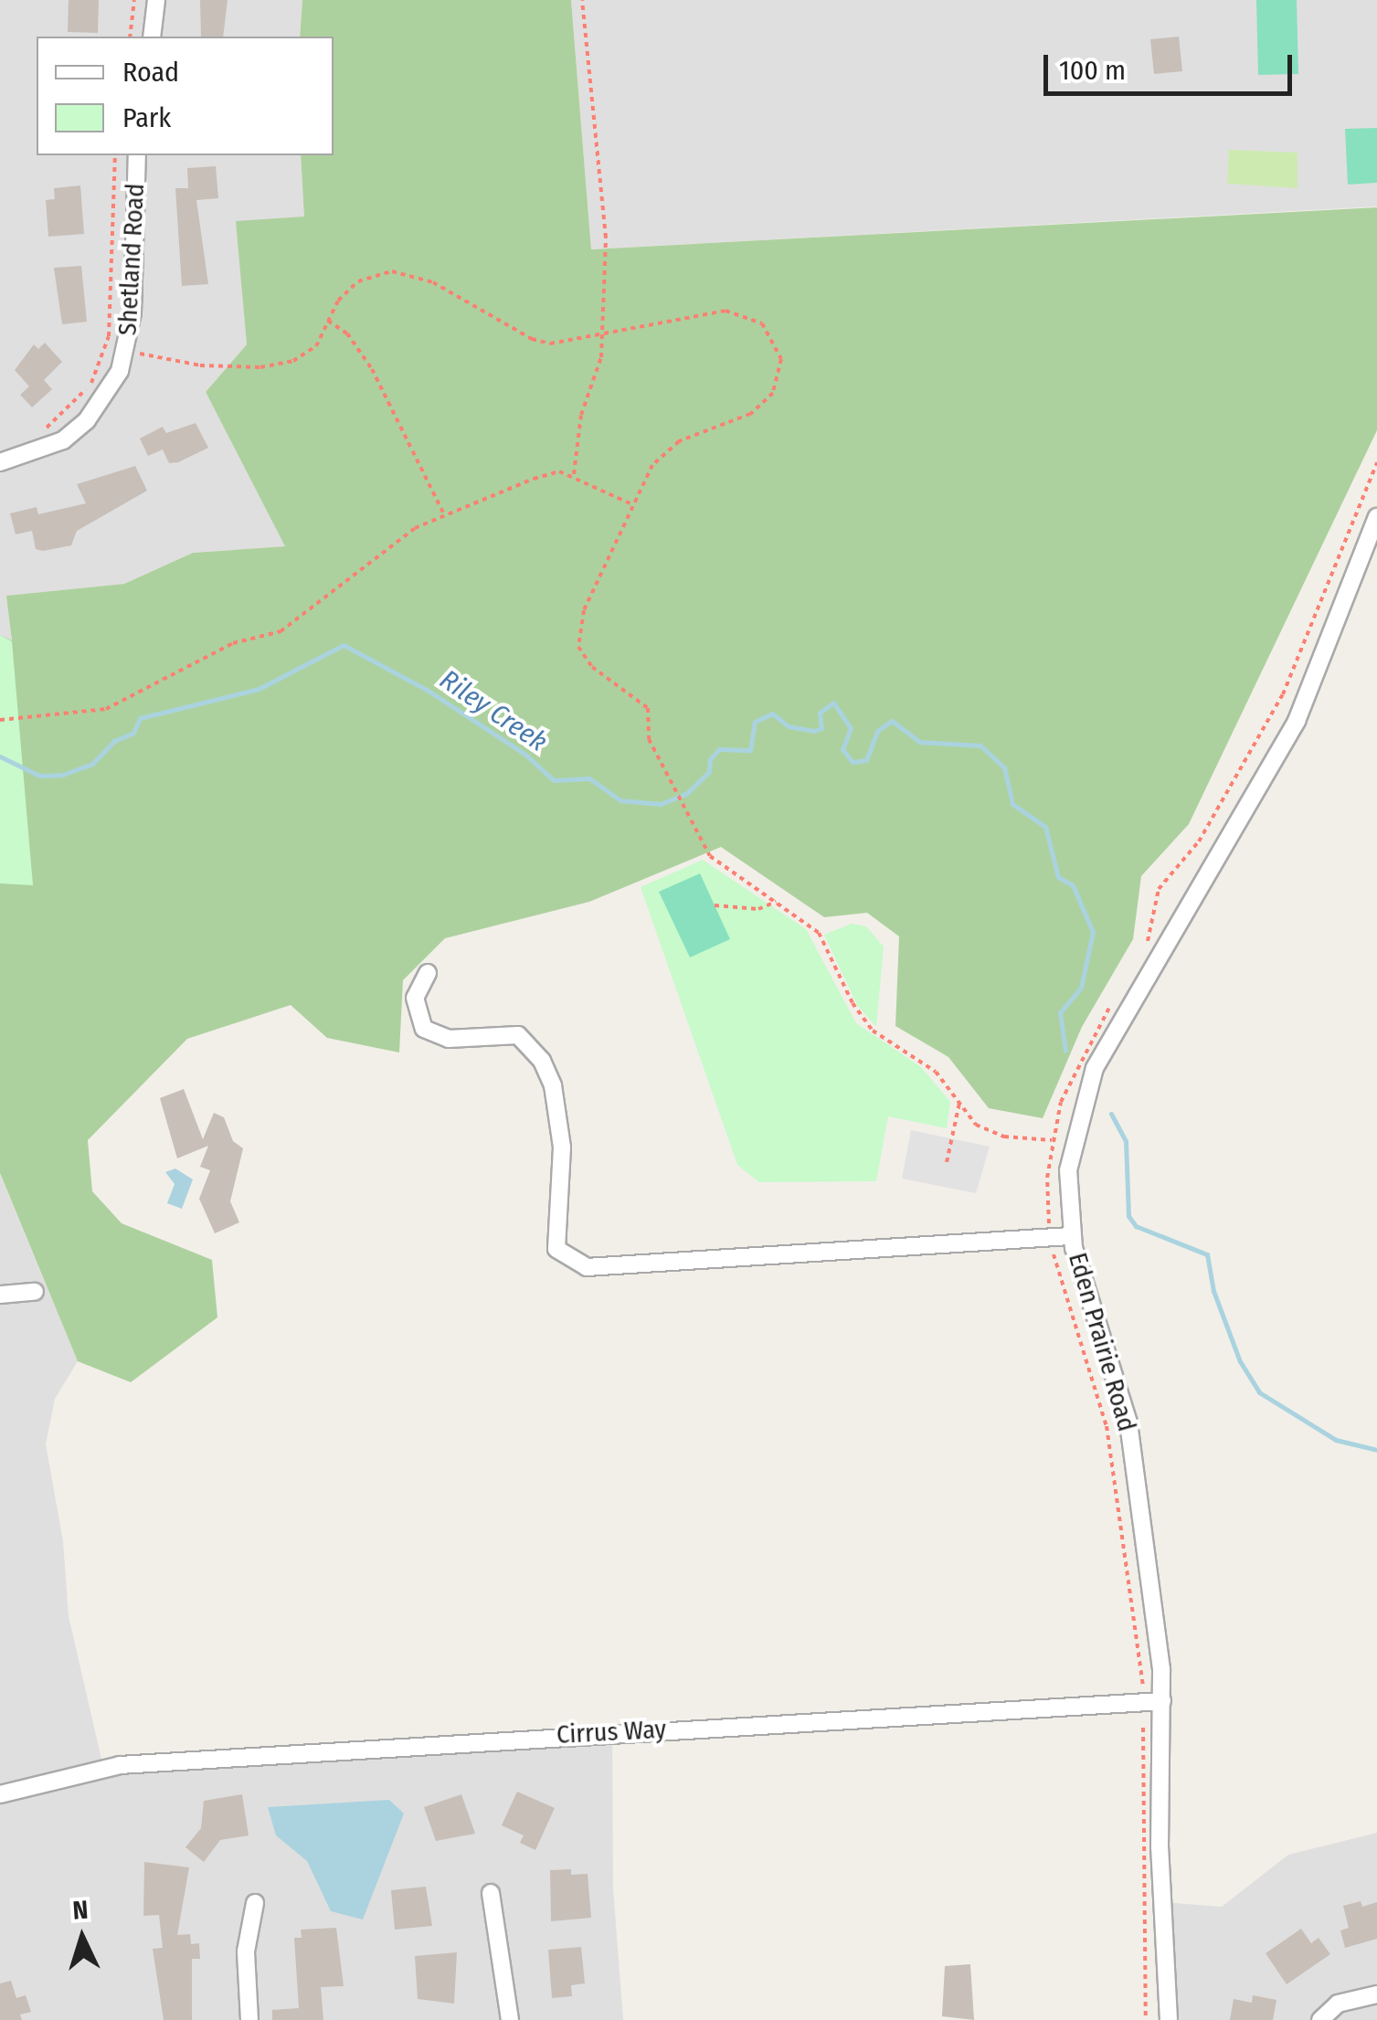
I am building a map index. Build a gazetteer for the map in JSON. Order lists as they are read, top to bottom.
{
  "streets": {
    "street": ["Shetland Road", "Eden Prairie Road", "Cirrus Way"]
  },
  "crossings": [
    ["Eden Prairie Road", "Cirrus Way"]
  ],
  "water": ["Riley Creek"],
  "legend": ["Road", "Park"],
  "scale_bar": "100 m",
  "north": "top"
}
